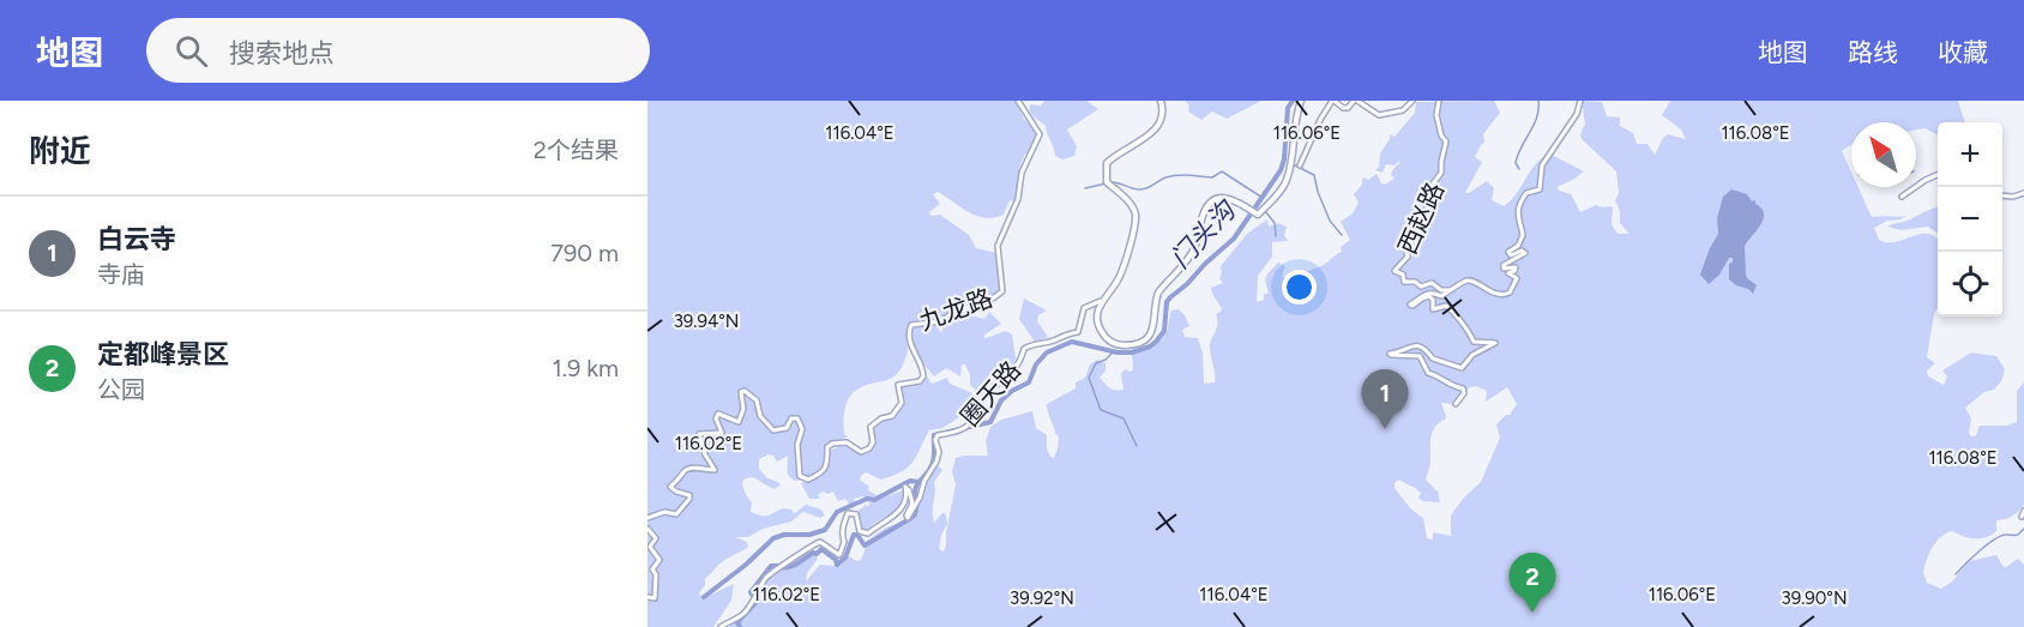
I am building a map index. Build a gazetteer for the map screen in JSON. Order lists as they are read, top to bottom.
{
  "streets": {
    "street": ["西赵路", "九龙路", "圈天路"]
  },
  "water": ["门头沟"],
  "north": "top left",
  "page": {
    "header": "地图",
    "search": "搜索地点",
    "nav": ["地图", "路线", "收藏"],
    "heading": ["附近", "2个结果"],
    "map_buttons": ["+", "−"],
    "list": [
      {
        "mark": "1",
        "name": "白云寺",
        "note": "寺庙",
        "value": "790 m"
      },
      {
        "mark": "2",
        "name": "定都峰景区",
        "note": "公园",
        "value": "1.9 km"
      }
    ],
    "pins": ["1", "2"]
  },
  "coordinates": [
    "116.04°E",
    "116.06°E",
    "116.08°E",
    "39.94°N",
    "116.02°E",
    "39.92°N",
    "39.90°N"
  ]
}
